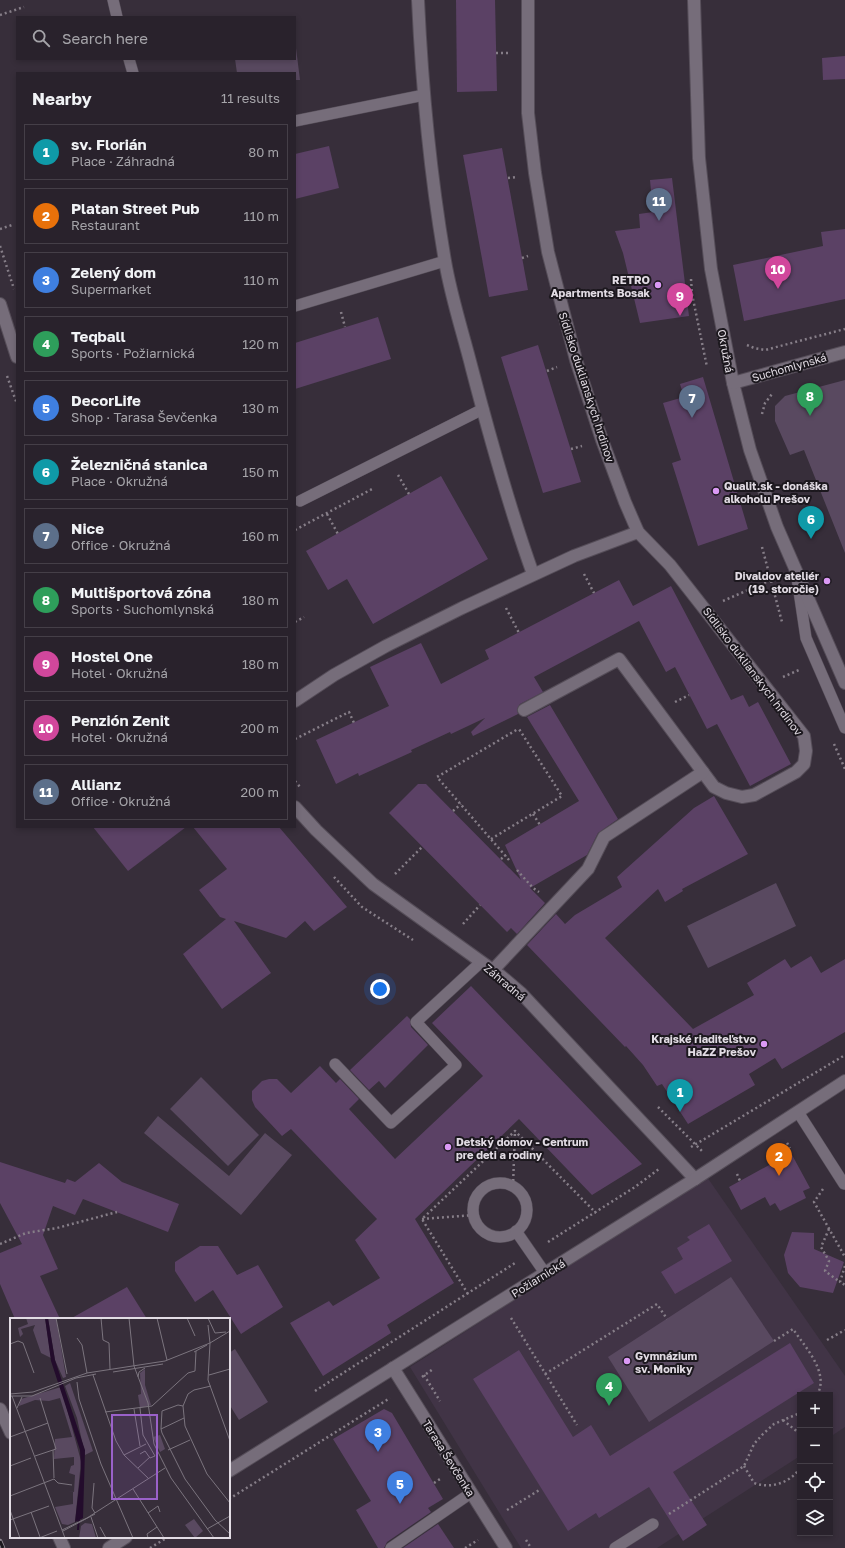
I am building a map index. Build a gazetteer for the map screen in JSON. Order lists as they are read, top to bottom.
{
  "streets": {
    "street": [
      "Okružná",
      "Suchomlynská",
      "Sídlisko duklianskych hrdinov",
      "Záhradná",
      "Požiarnická",
      "Tarasa Ševčenka"
    ]
  },
  "crossings": [
    ["Okružná", "Suchomlynská"],
    ["Záhradná", "Požiarnická"],
    ["Požiarnická", "Tarasa Ševčenka"]
  ],
  "places": [
    "RETRO Apartments Bosak",
    "Qualit.sk - donáška alkoholu Prešov",
    "Divaldov ateliér (19. storočie)",
    "Krajské riaditeľstvo HaZZ Prešov",
    "Detský domov - Centrum pre deti a rodiny",
    "Gymnázium sv. Moniky"
  ],
  "page": {
    "search": "Search here",
    "heading": ["Nearby", "11 results"],
    "list": [
      {
        "mark": "1",
        "name": "sv. Florián",
        "note": "Place · Záhradná",
        "value": "80 m"
      },
      {
        "mark": "2",
        "name": "Platan Street Pub",
        "note": "Restaurant",
        "value": "110 m"
      },
      {
        "mark": "3",
        "name": "Zelený dom",
        "note": "Supermarket",
        "value": "110 m"
      },
      {
        "mark": "4",
        "name": "Teqball",
        "note": "Sports · Požiarnická",
        "value": "120 m"
      },
      {
        "mark": "5",
        "name": "DecorLife",
        "note": "Shop · Tarasa Ševčenka",
        "value": "130 m"
      },
      {
        "mark": "6",
        "name": "Železničná stanica",
        "note": "Place · Okružná",
        "value": "150 m"
      },
      {
        "mark": "7",
        "name": "Nice",
        "note": "Office · Okružná",
        "value": "160 m"
      },
      {
        "mark": "8",
        "name": "Multišportová zóna",
        "note": "Sports · Suchomlynská",
        "value": "180 m"
      },
      {
        "mark": "9",
        "name": "Hostel One",
        "note": "Hotel · Okružná",
        "value": "180 m"
      },
      {
        "mark": "10",
        "name": "Penzión Zenit",
        "note": "Hotel · Okružná",
        "value": "200 m"
      },
      {
        "mark": "11",
        "name": "Allianz",
        "note": "Office · Okružná",
        "value": "200 m"
      }
    ],
    "pins": [
      "11",
      "10",
      "9",
      "8",
      "7",
      "6",
      "1",
      "2",
      "4",
      "3",
      "5"
    ],
    "map_buttons": ["+", "−"]
  }
}
